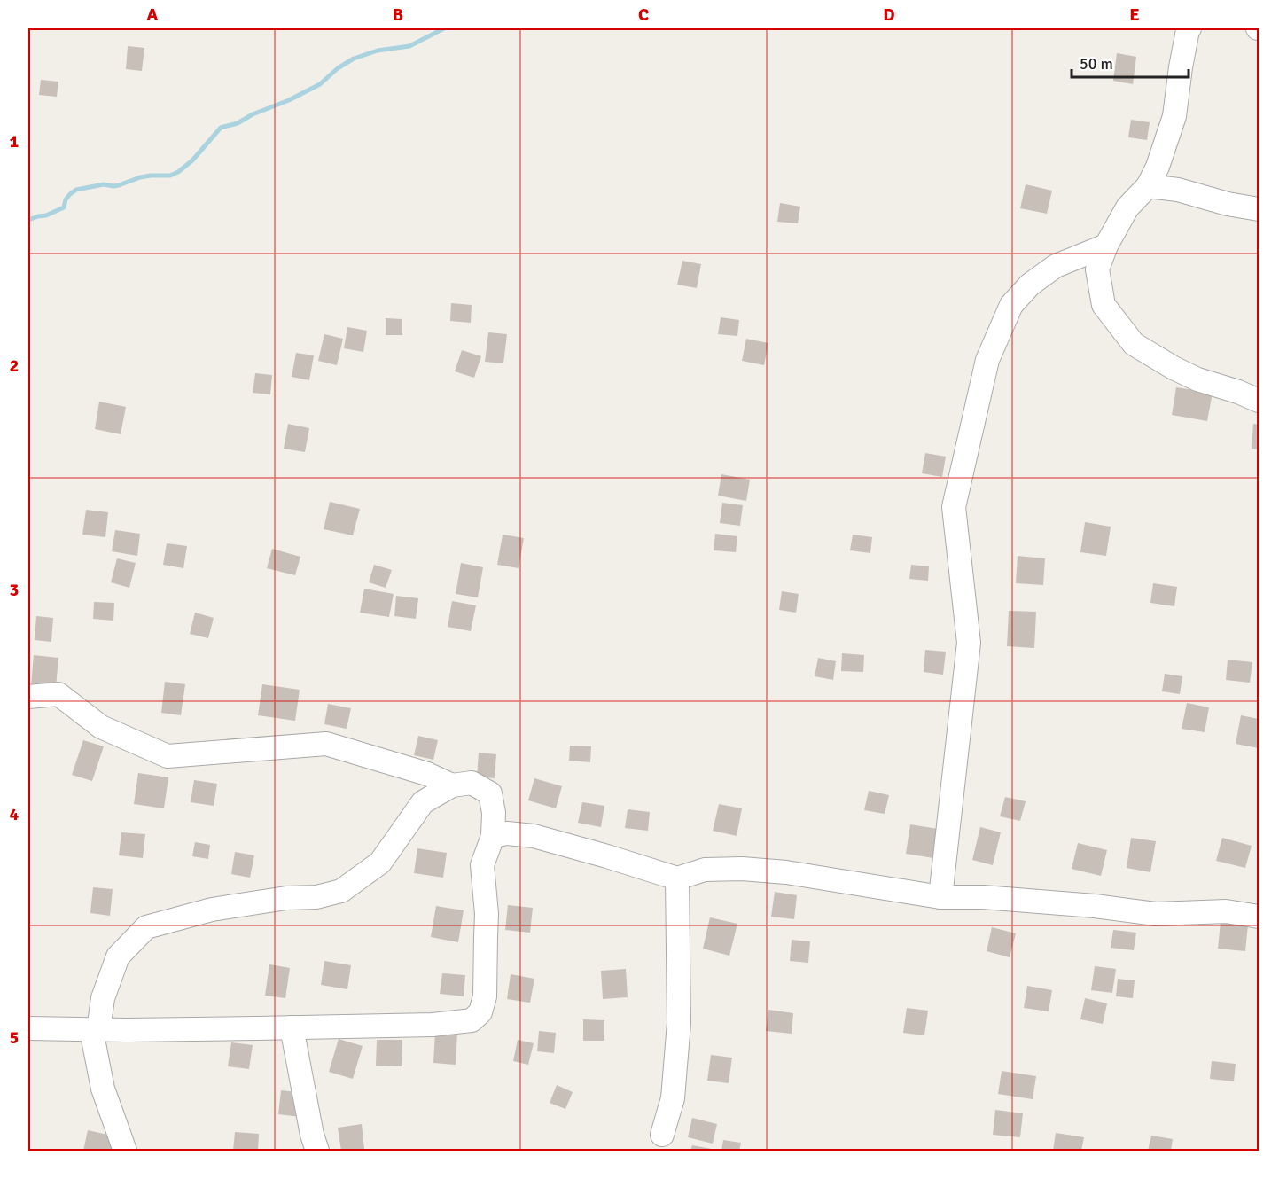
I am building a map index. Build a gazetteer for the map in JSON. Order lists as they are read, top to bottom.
{
  "scale_bar": "50 m",
  "grid": {
    "columns": [
      "A",
      "B",
      "C",
      "D",
      "E"
    ],
    "rows": [
      "1",
      "2",
      "3",
      "4",
      "5"
    ]
  }
}
